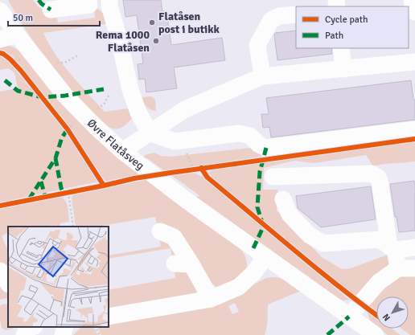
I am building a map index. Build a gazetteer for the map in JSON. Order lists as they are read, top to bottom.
{
  "streets": {
    "street": ["Øvre Flatåsveg"]
  },
  "places": ["Flatåsen post i butikk", "Rema 1000 Flatåsen"],
  "legend": ["Cycle path", "Path"],
  "scale_bar": "50 m",
  "north": "bottom left"
}
